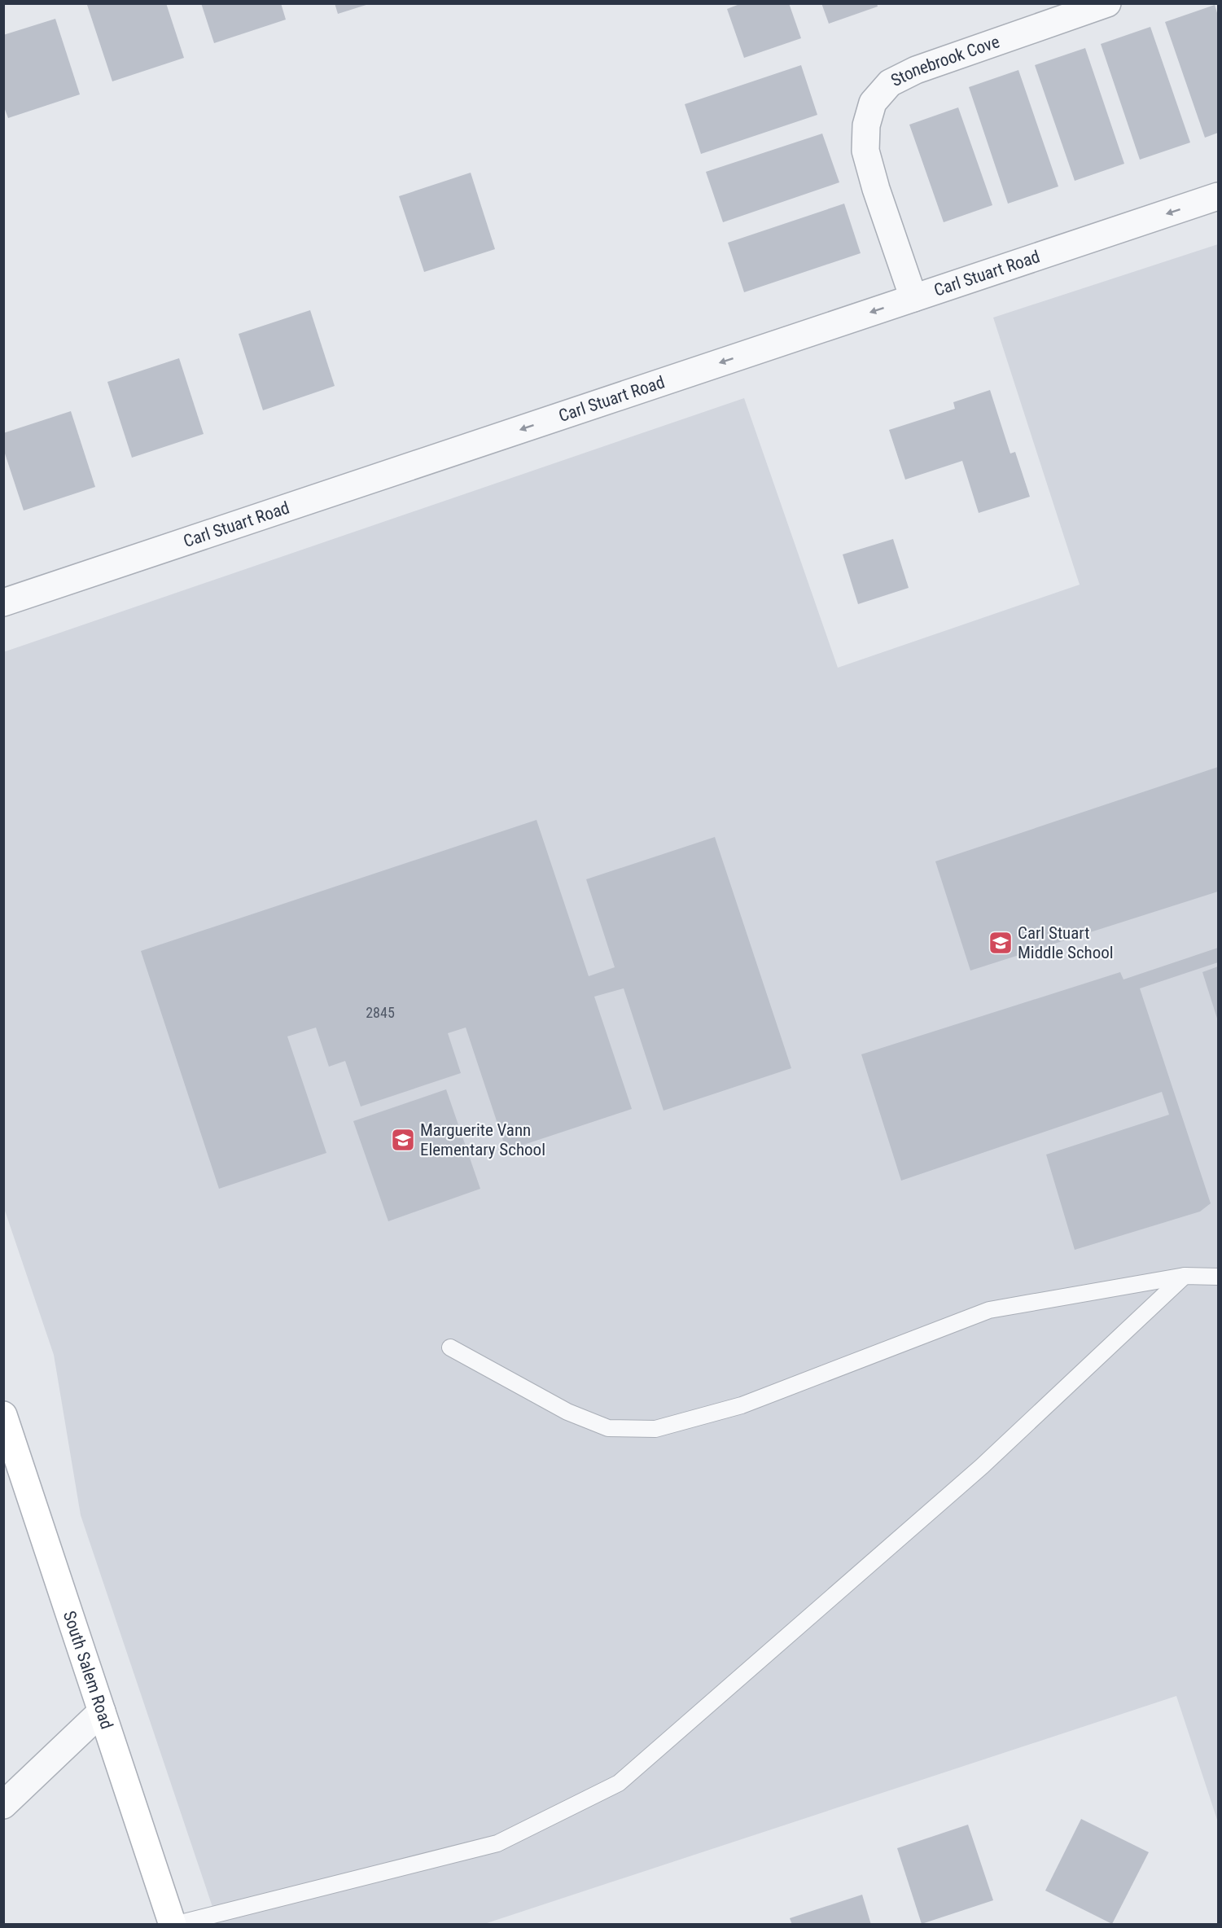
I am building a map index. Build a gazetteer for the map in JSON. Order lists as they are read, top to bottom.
{
  "streets": {
    "main road": ["South Salem Road"],
    "street": ["Stonebrook Cove", "Carl Stuart Road"]
  },
  "crossings": [
    ["Stonebrook Cove", "Carl Stuart Road"]
  ],
  "one_way": ["Carl Stuart Road"],
  "places": {
    "school or university": ["Carl Stuart Middle School", "Marguerite Vann Elementary School"]
  },
  "house_numbers": ["2845"]
}
